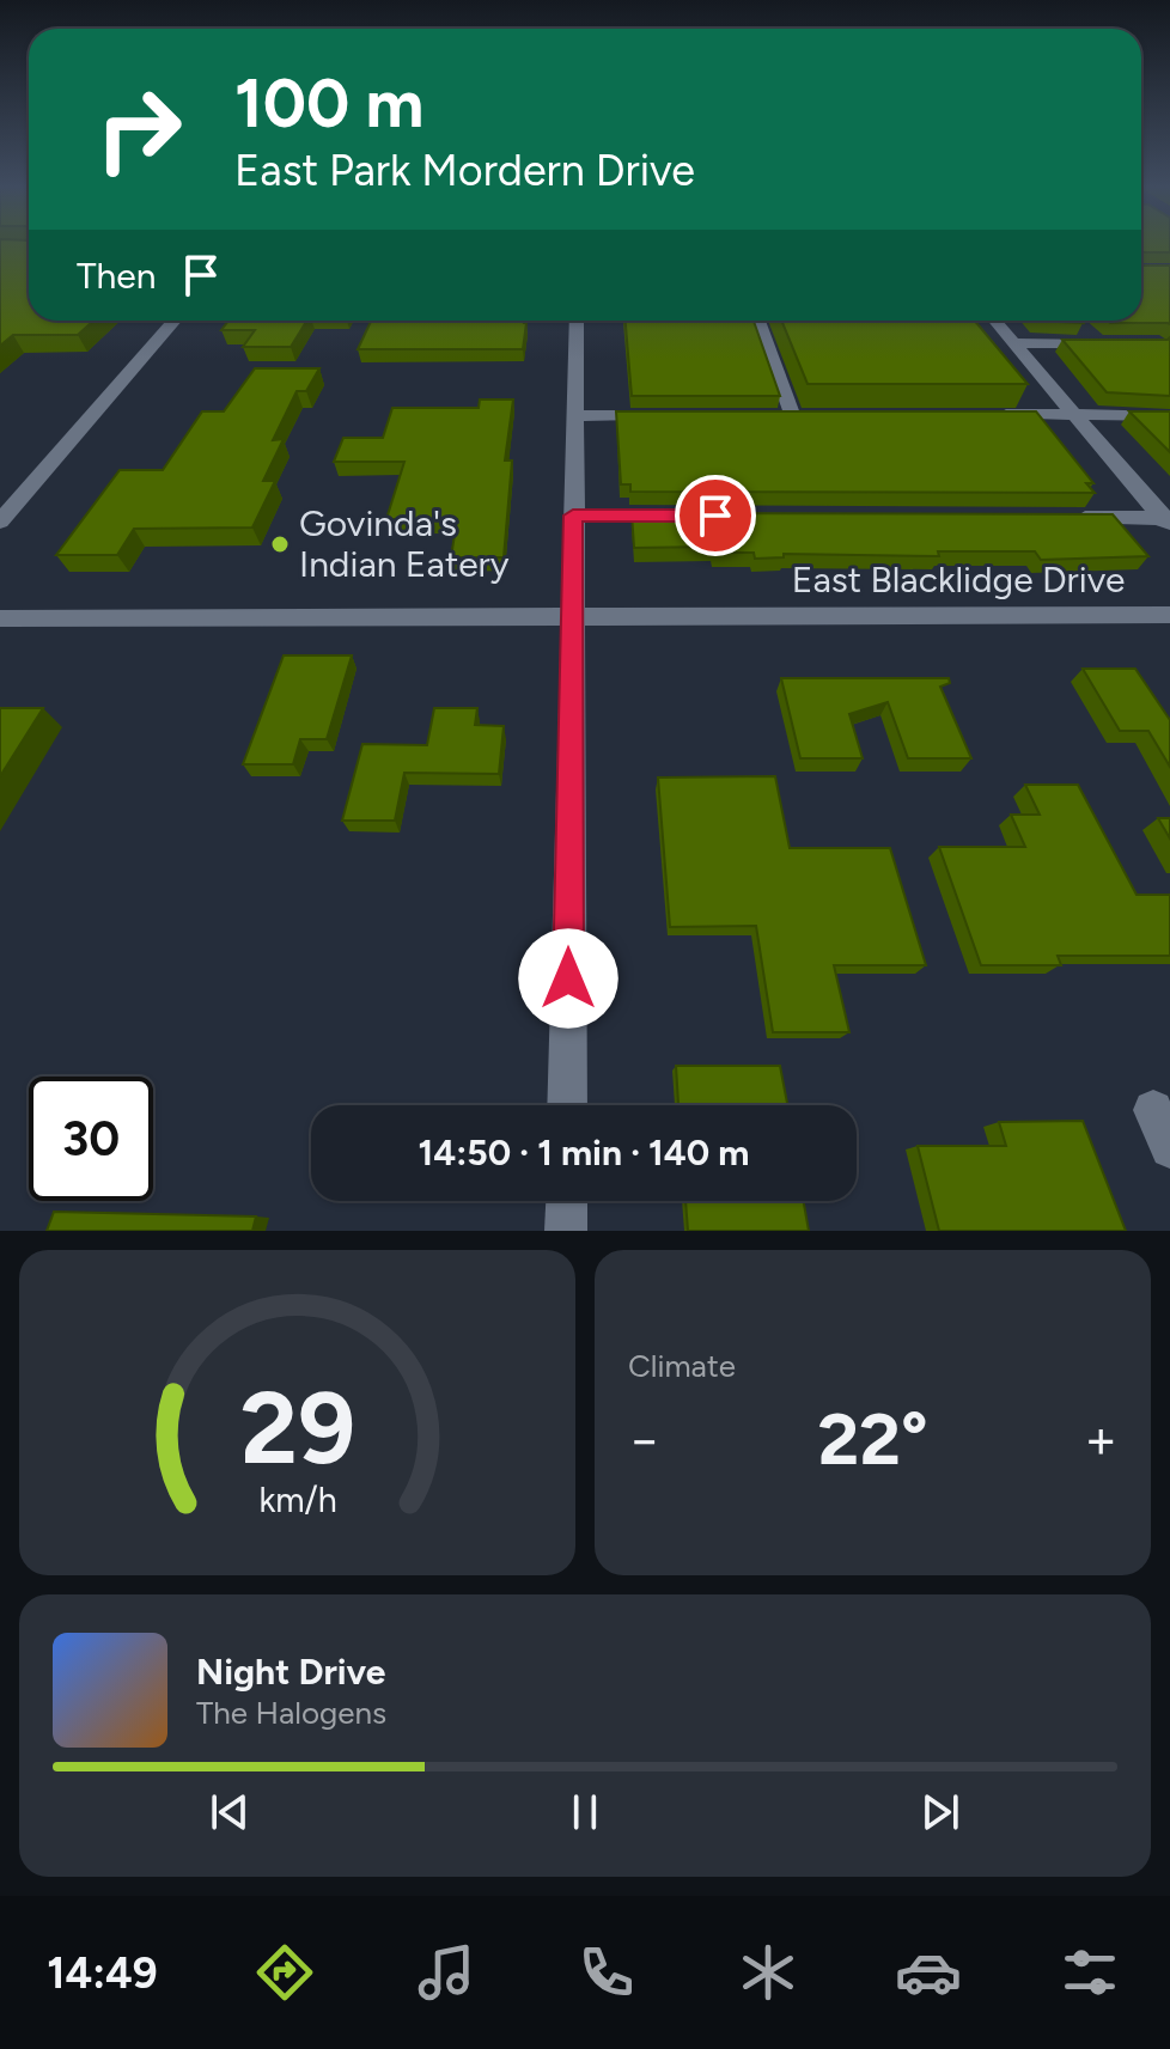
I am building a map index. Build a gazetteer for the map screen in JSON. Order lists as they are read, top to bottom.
{
  "streets": {
    "street": ["East Blacklidge Drive"]
  },
  "places": ["Govinda's Indian Eatery"],
  "page": {
    "turn": ["100 m", "East Park Mordern Drive"],
    "then": "Then",
    "limit": "30",
    "trip": "14:50 · 1 min · 140 m",
    "tile": "Climate",
    "heat": ["−", "22°", "+"],
    "song": ["Night Drive", "The Halogens"],
    "tabs": "14:49",
    "gauge": ["29", "km/h"]
  }
}
